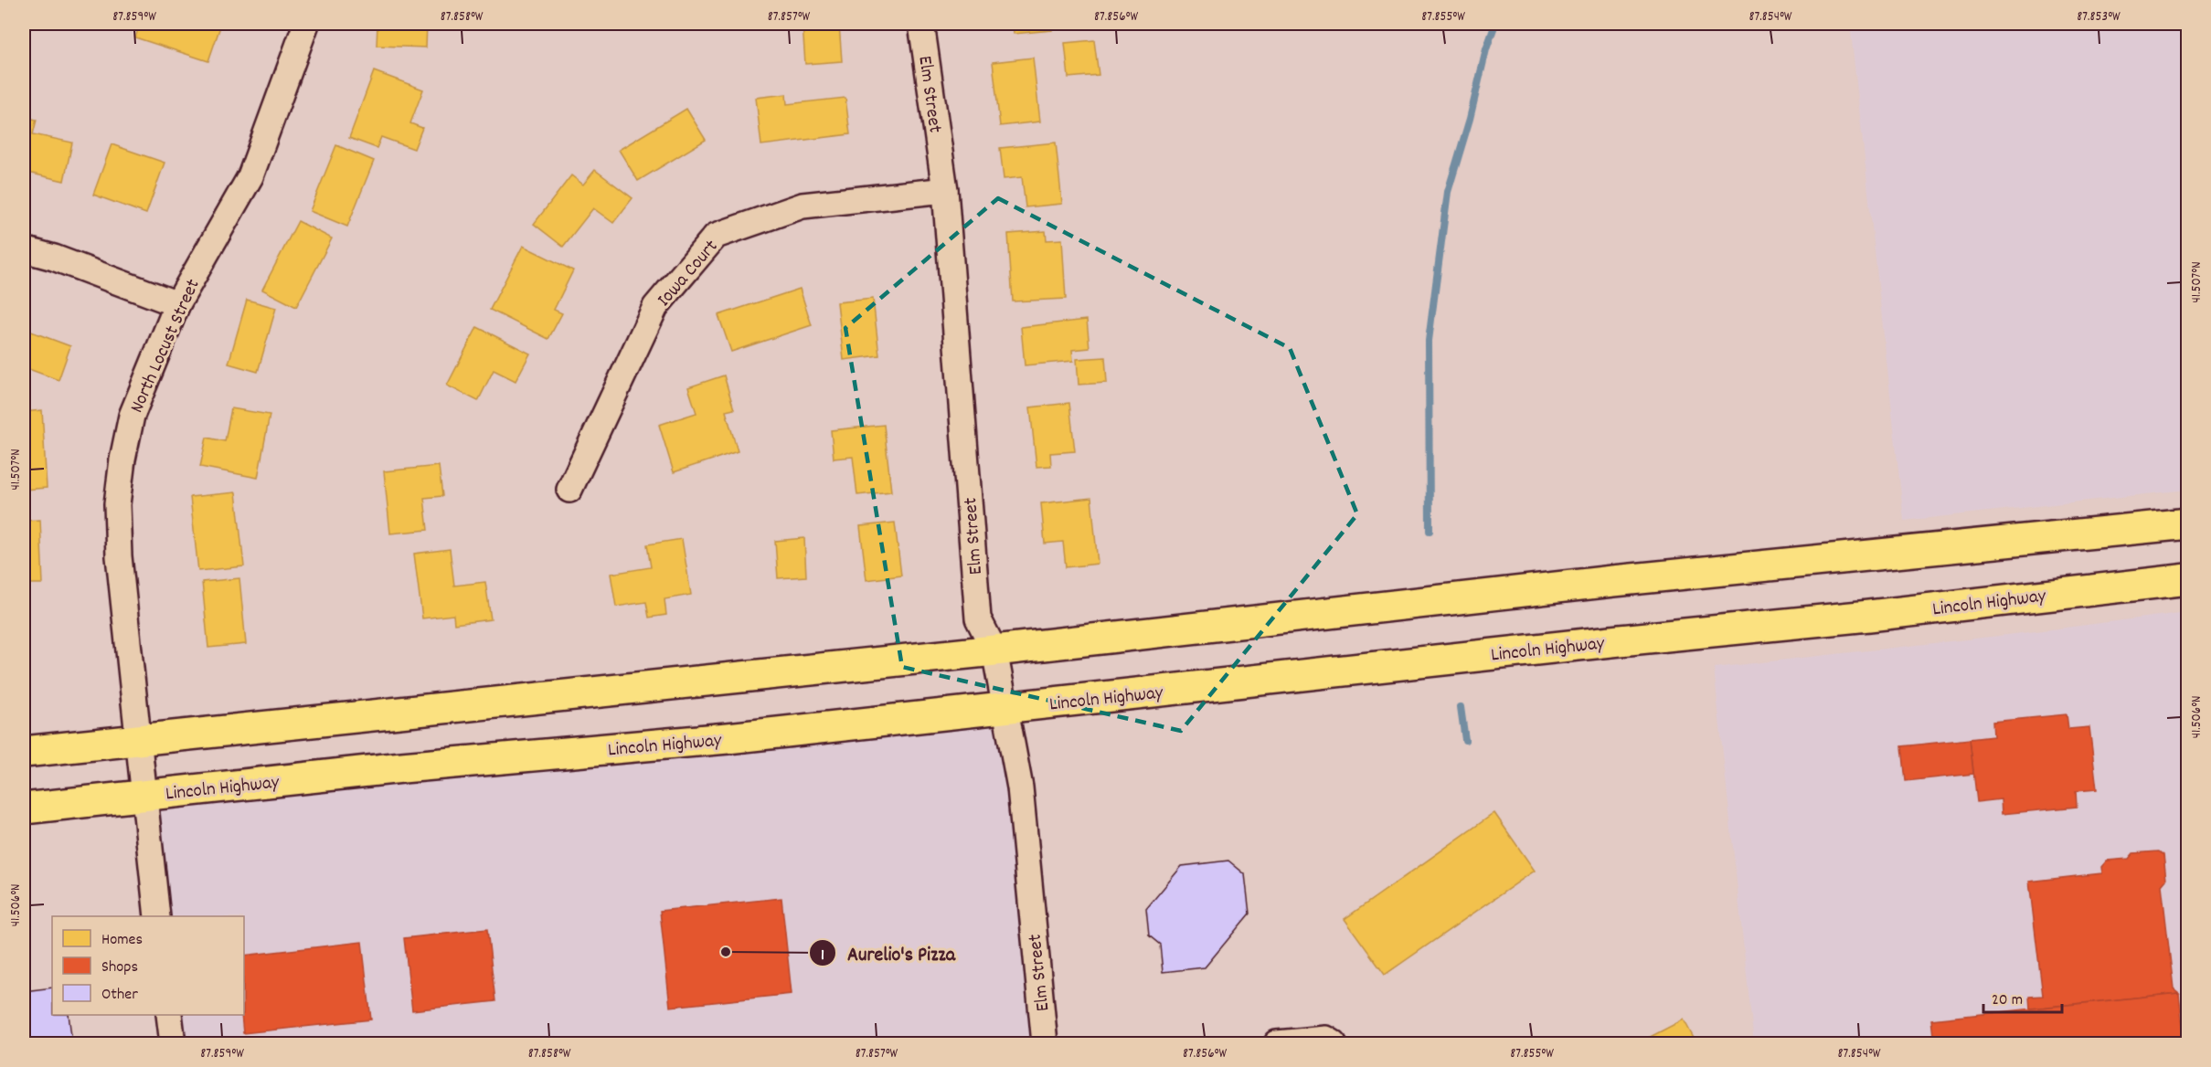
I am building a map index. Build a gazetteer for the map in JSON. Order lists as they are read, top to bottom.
{
  "streets": {
    "main road": ["Lincoln Highway"],
    "street": ["Elm Street", "Iowa Court", "North Locust Street"]
  },
  "crossings": [
    ["Elm Street", "Iowa Court"],
    ["Elm Street", "Lincoln Highway"],
    ["North Locust Street", "Lincoln Highway"]
  ],
  "places": ["Aurelio's Pizza"],
  "legend": ["Homes", "Shops", "Other"],
  "scale_bar": "20 m",
  "coordinates": [
    "87.859°W",
    "87.858°W",
    "87.857°W",
    "87.856°W",
    "87.855°W",
    "87.854°W",
    "87.853°W",
    "41.507°N",
    "41.506°N"
  ]
}
